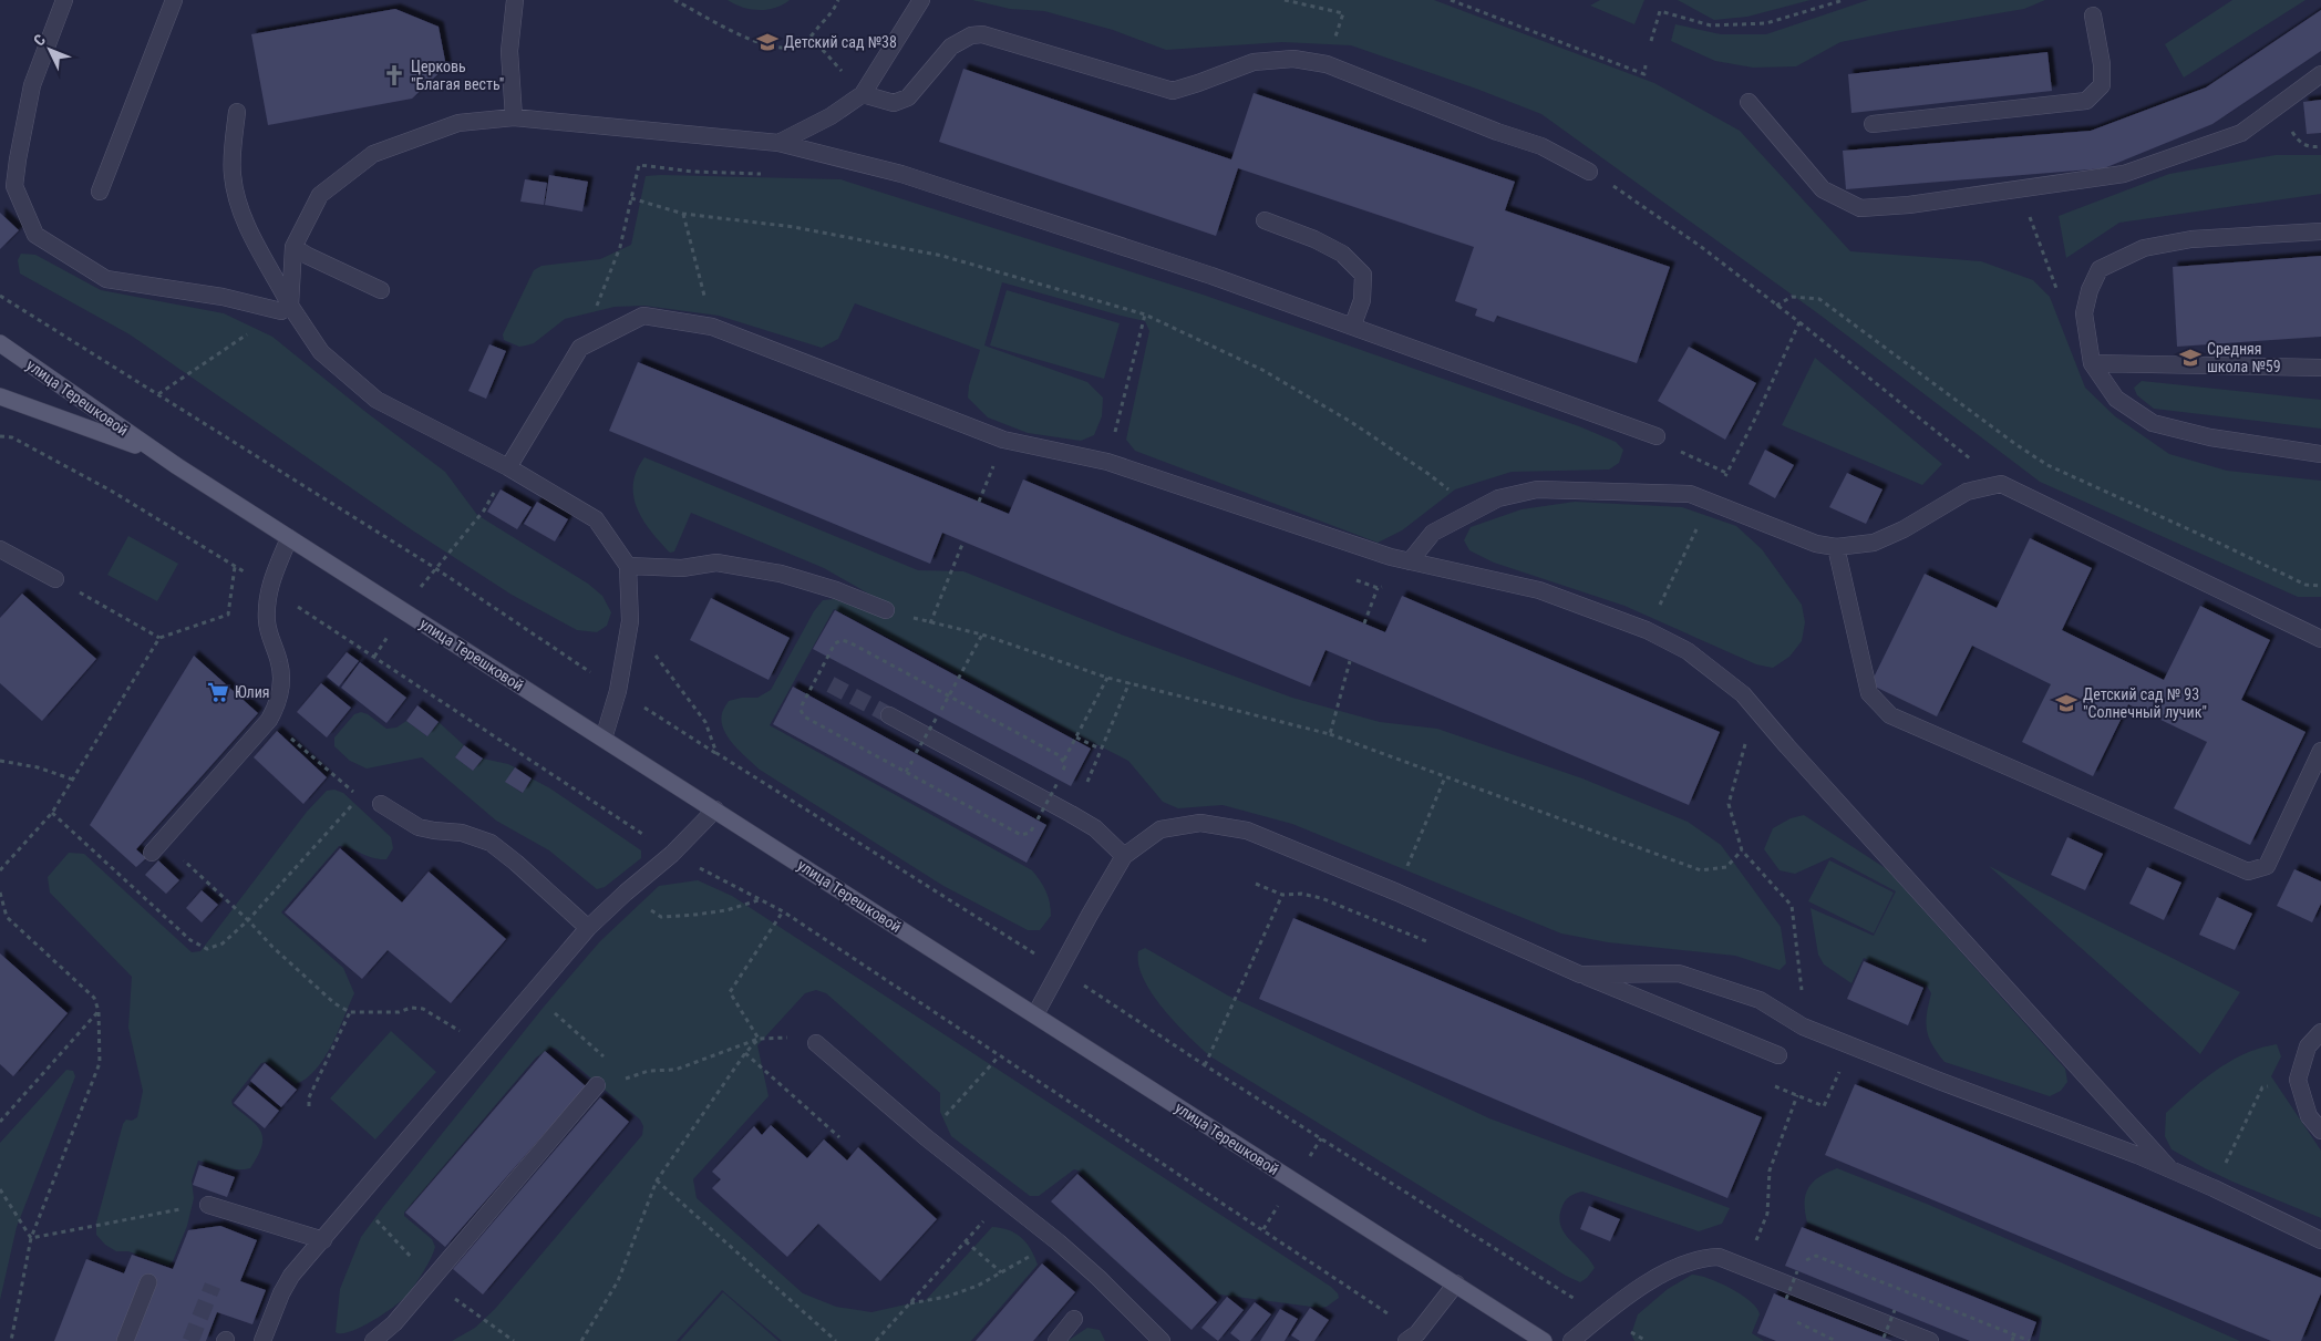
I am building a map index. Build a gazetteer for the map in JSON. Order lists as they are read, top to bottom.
{
  "streets": {
    "main road": ["улица Терешковой"]
  },
  "places": {
    "school or university": ["Детский сад №38", "Средняя школа №59", "Детский сад № 93 \"Солнечный лучик\""],
    "church": ["Церковь \"Благая весть\""],
    "supermarket": ["Юлия"]
  },
  "north": "top left"
}
